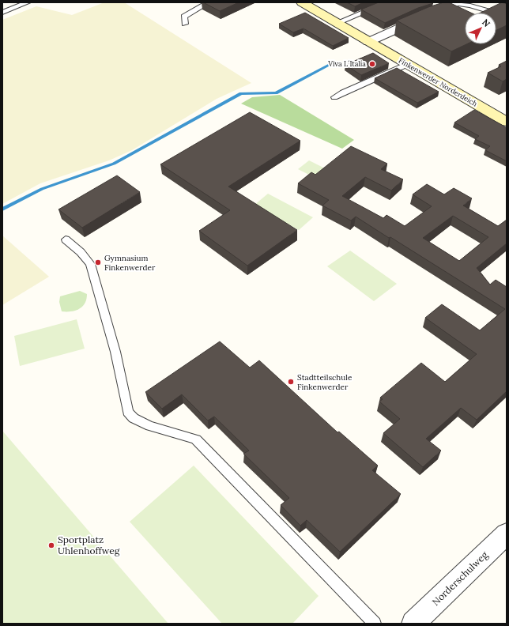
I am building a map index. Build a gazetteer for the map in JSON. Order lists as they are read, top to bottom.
{
  "streets": {
    "street": ["Finkenwerder Norderdeich", "Norderschulweg"]
  },
  "places": [
    "Viva L´Italia",
    "Gymnasium Finkenwerder",
    "Stadtteilschule Finkenwerder",
    "Sportplatz Uhlenhoffweg"
  ],
  "north": "top right"
}
